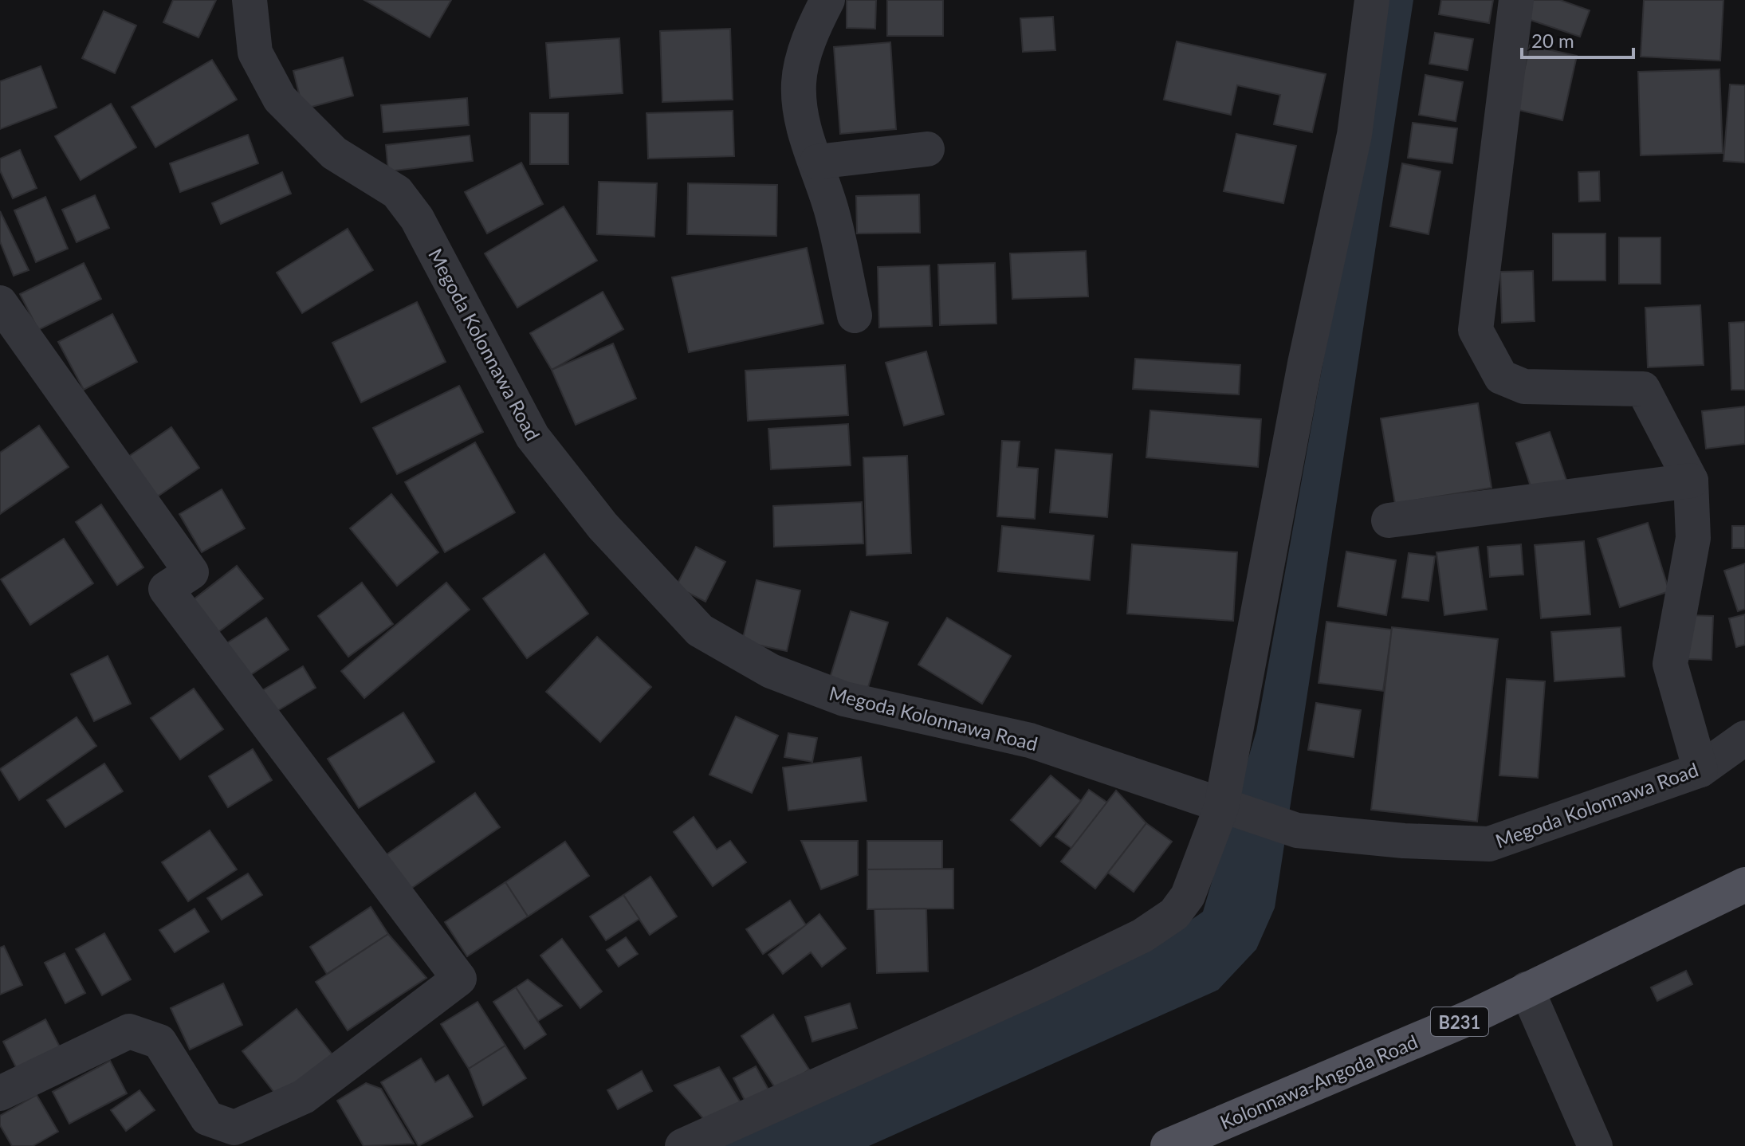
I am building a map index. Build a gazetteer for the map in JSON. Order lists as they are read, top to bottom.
{
  "streets": {
    "main road": ["B231", "Kolonnawa-Angoda Road"],
    "street": ["Megoda Kolonnawa Road"]
  },
  "scale_bar": "20 m"
}
